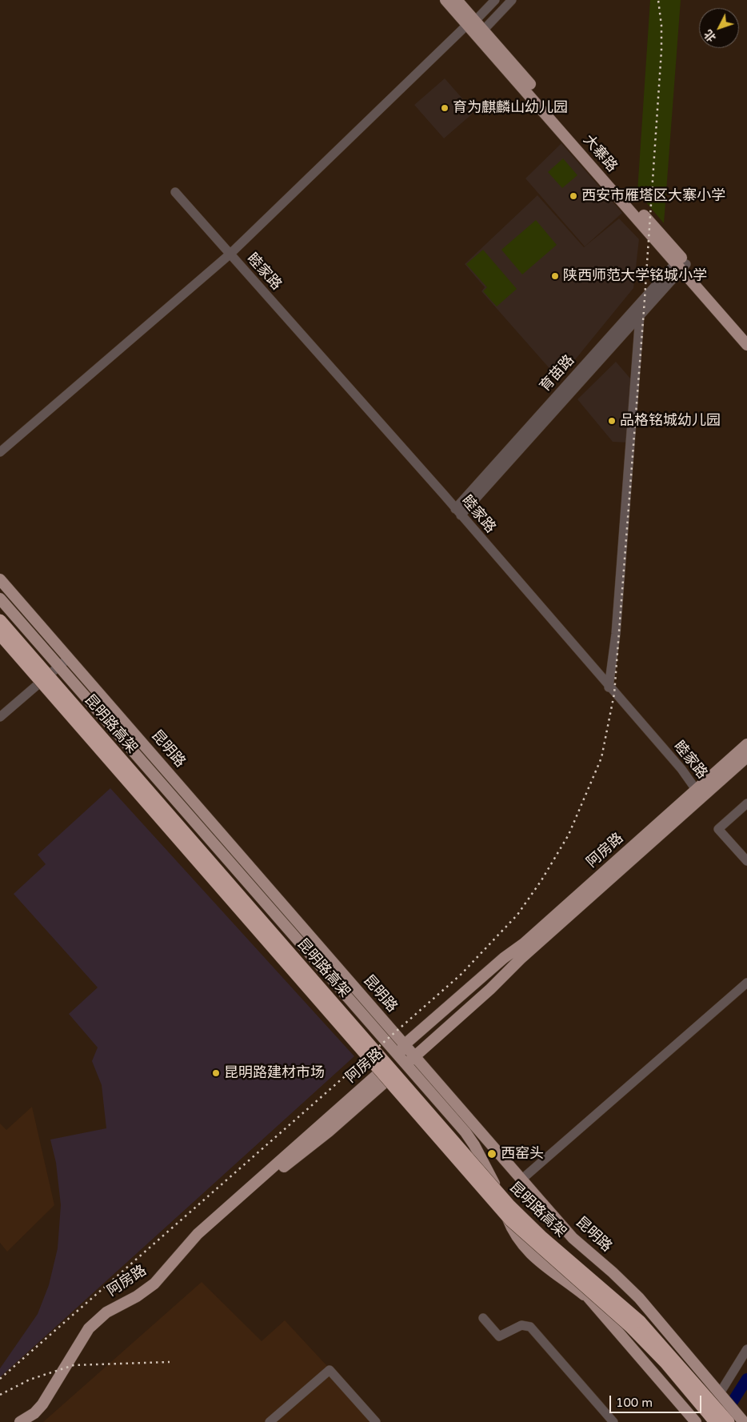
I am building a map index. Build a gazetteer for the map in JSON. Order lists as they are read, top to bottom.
{
  "streets": {
    "highway": ["昆明路高架", "昆明路"],
    "main road": ["大寨路", "阿房路"],
    "street": ["睦家路", "育苗路"]
  },
  "crossings": [
    ["大寨路", "育苗路"],
    ["睦家路", "育苗路"],
    ["睦家路", "阿房路"],
    ["昆明路高架", "昆明路"],
    ["昆明路", "阿房路"]
  ],
  "places": [
    "育为麒麟山幼儿园",
    "西安市雁塔区大寨小学",
    "陕西师范大学铭城小学",
    "品格铭城幼儿园",
    "昆明路建材市场",
    "西窑头"
  ],
  "scale_bar": "100 m",
  "north": "bottom left"
}
